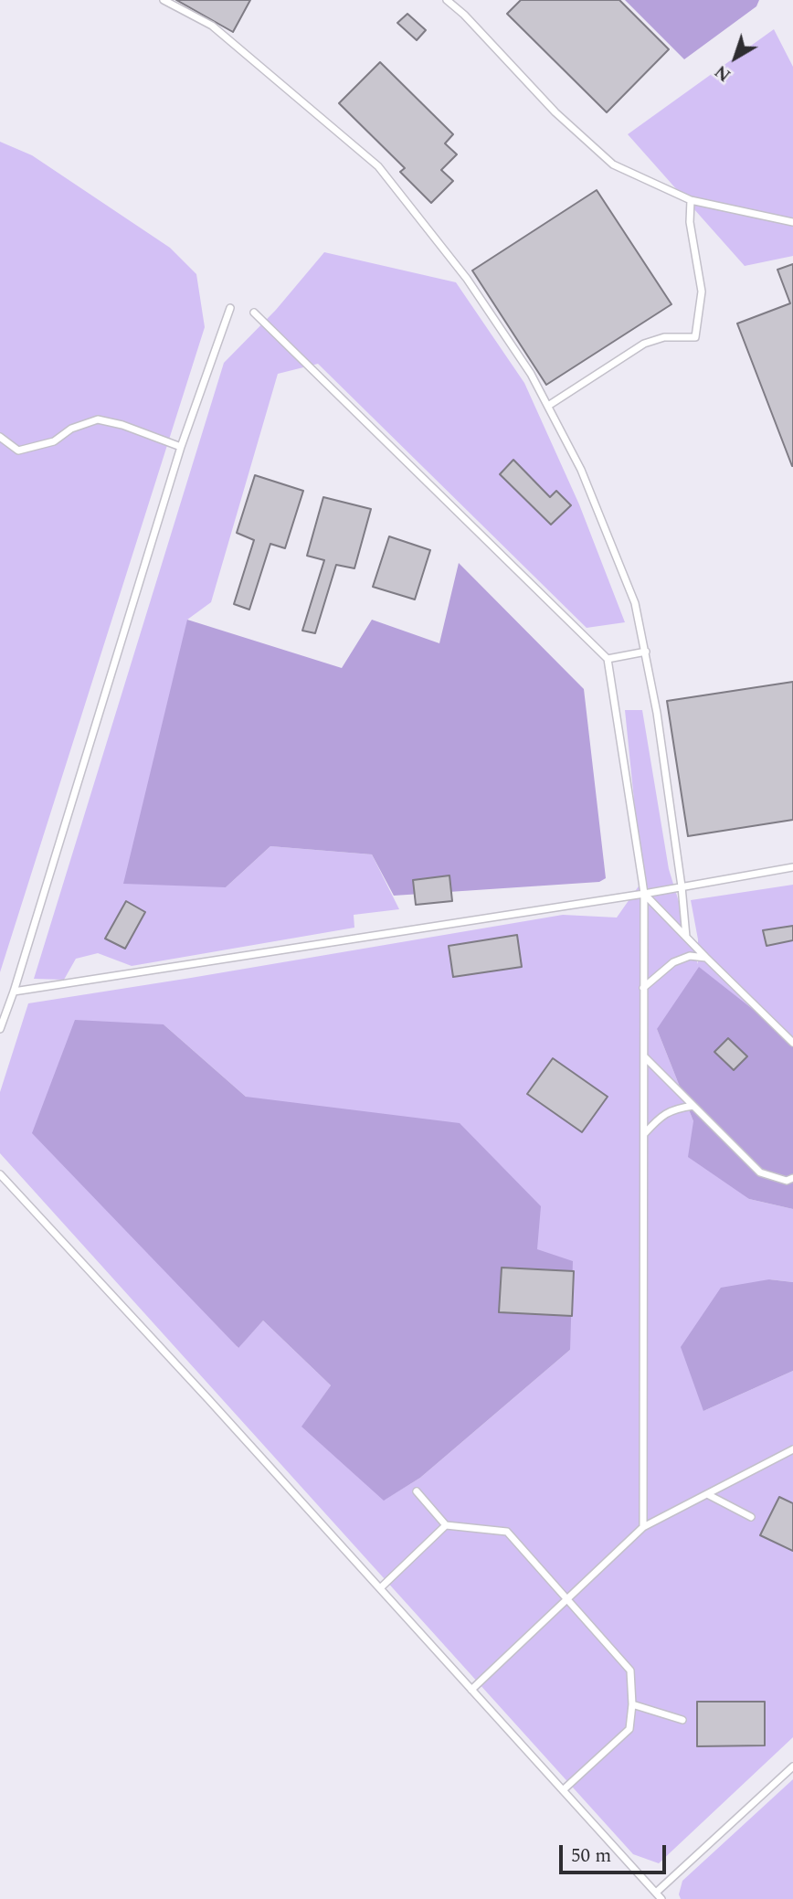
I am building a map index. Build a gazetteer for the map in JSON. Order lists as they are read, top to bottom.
{
  "scale_bar": "50 m",
  "north": "bottom left"
}
